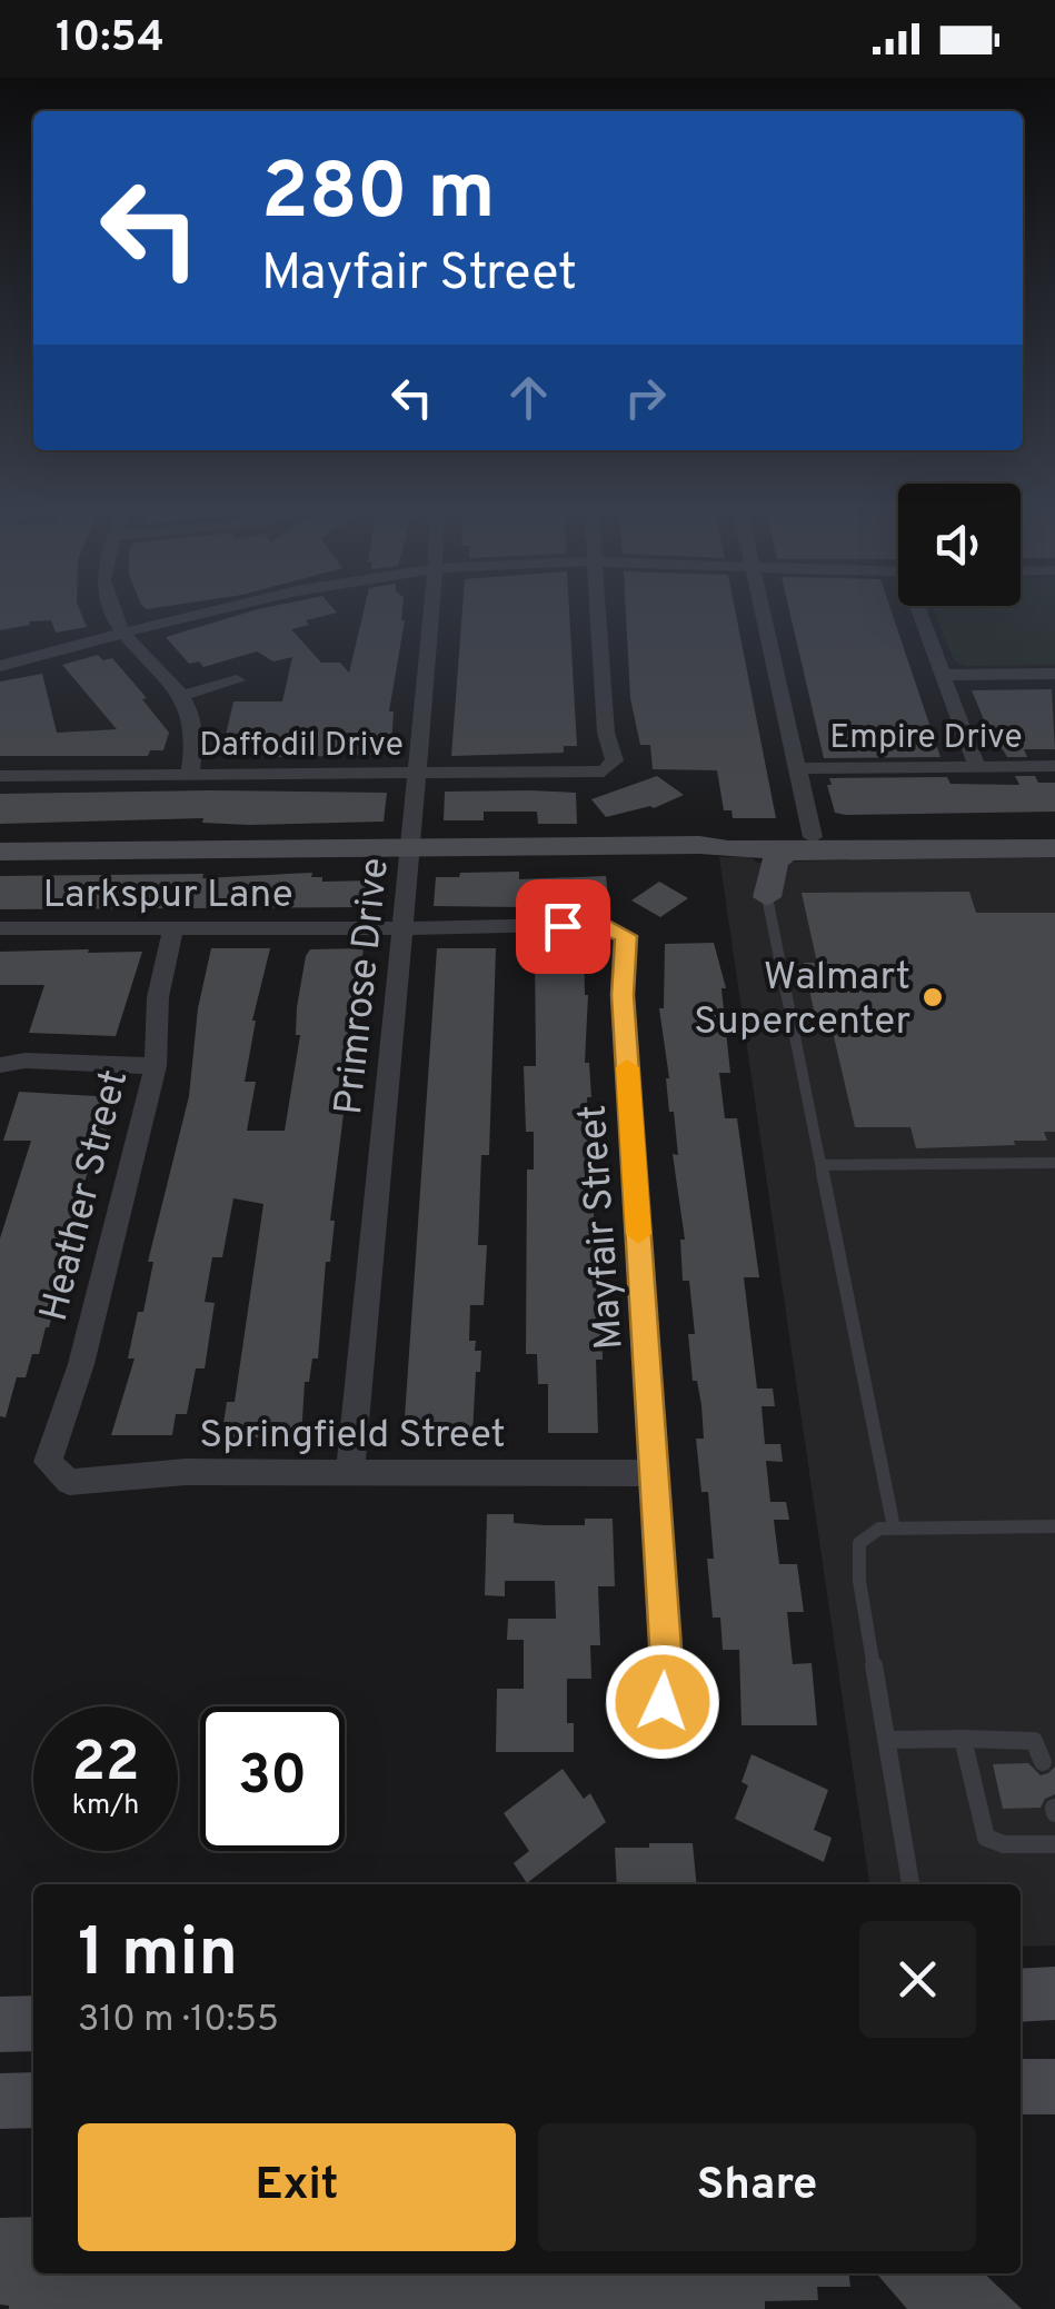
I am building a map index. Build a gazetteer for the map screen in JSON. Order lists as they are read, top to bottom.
{
  "streets": {
    "street": [
      "Empire Drive",
      "Daffodil Drive",
      "Larkspur Lane",
      "Primrose Drive",
      "Heather Street",
      "Mayfair Street",
      "Springfield Street"
    ]
  },
  "crossings": [
    ["Daffodil Drive", "Primrose Drive"],
    ["Larkspur Lane", "Primrose Drive"],
    ["Larkspur Lane", "Heather Street"],
    ["Larkspur Lane", "Mayfair Street"],
    ["Primrose Drive", "Mayfair Street"],
    ["Primrose Drive", "Springfield Street"],
    ["Heather Street", "Springfield Street"],
    ["Mayfair Street", "Springfield Street"]
  ],
  "places": ["Walmart Supercenter"],
  "page": {
    "status": "10:54",
    "turn": ["280 m", "Mayfair Street"],
    "speed": "22 km/h",
    "limit": "30",
    "heading": ["1 min", "310 m · 10:55"],
    "buttons": ["Exit", "Share"]
  }
}
